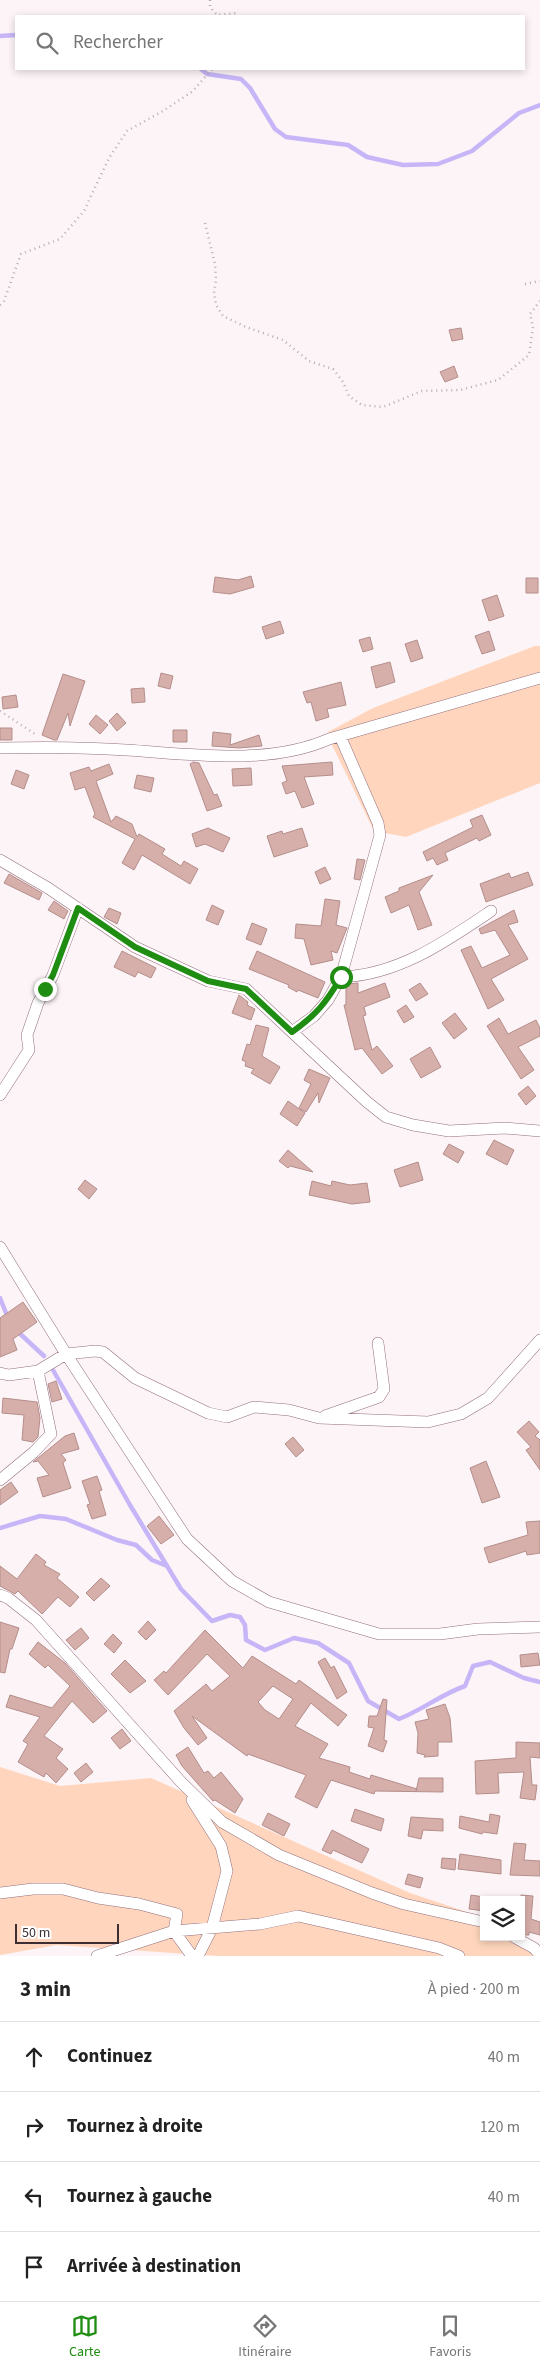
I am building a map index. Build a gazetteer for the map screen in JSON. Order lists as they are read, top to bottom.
{
  "scale_bar": "50 m",
  "page": {
    "search": "Rechercher",
    "scale": "50 m",
    "heading": ["3 min", "À pied · 200 m"],
    "list": [
      ["Continuez", "40 m"],
      ["Tournez à droite", "120 m"],
      ["Tournez à gauche", "40 m"],
      "Arrivée à destination"
    ],
    "nav": ["Carte", "Itinéraire", "Favoris"]
  }
}
